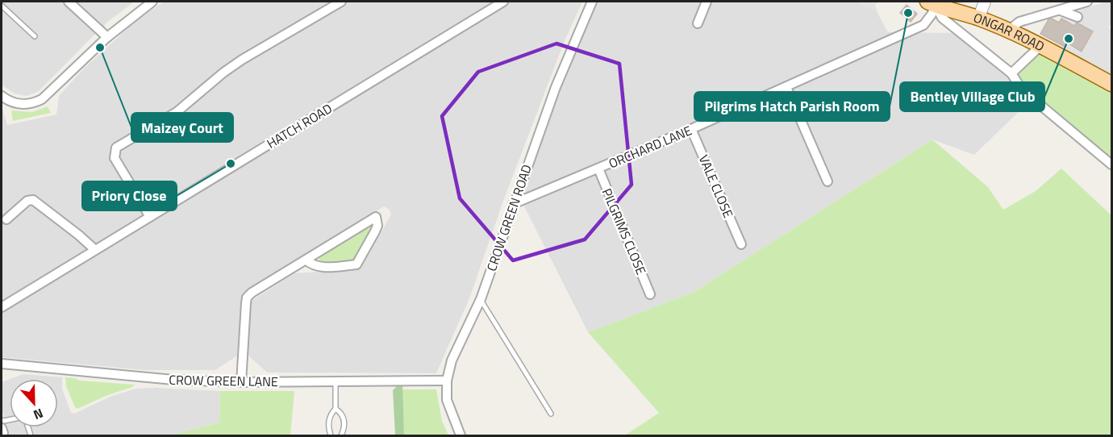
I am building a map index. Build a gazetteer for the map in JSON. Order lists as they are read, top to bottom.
{
  "streets": {
    "main road": ["ONGAR ROAD"],
    "street": [
      "HATCH ROAD",
      "ORCHARD LANE",
      "VALE CLOSE",
      "CROW GREEN ROAD",
      "PILGRIMS CLOSE",
      "CROW GREEN LANE"
    ]
  },
  "crossings": [
    ["ONGAR ROAD", "ORCHARD LANE"],
    ["ORCHARD LANE", "VALE CLOSE"],
    ["ORCHARD LANE", "CROW GREEN ROAD"],
    ["ORCHARD LANE", "PILGRIMS CLOSE"],
    ["CROW GREEN ROAD", "CROW GREEN LANE"]
  ],
  "places": [
    "Pilgrims Hatch Parish Room",
    "Bentley Village Club",
    "Maizey Court",
    "Priory Close"
  ],
  "north": "bottom"
}
